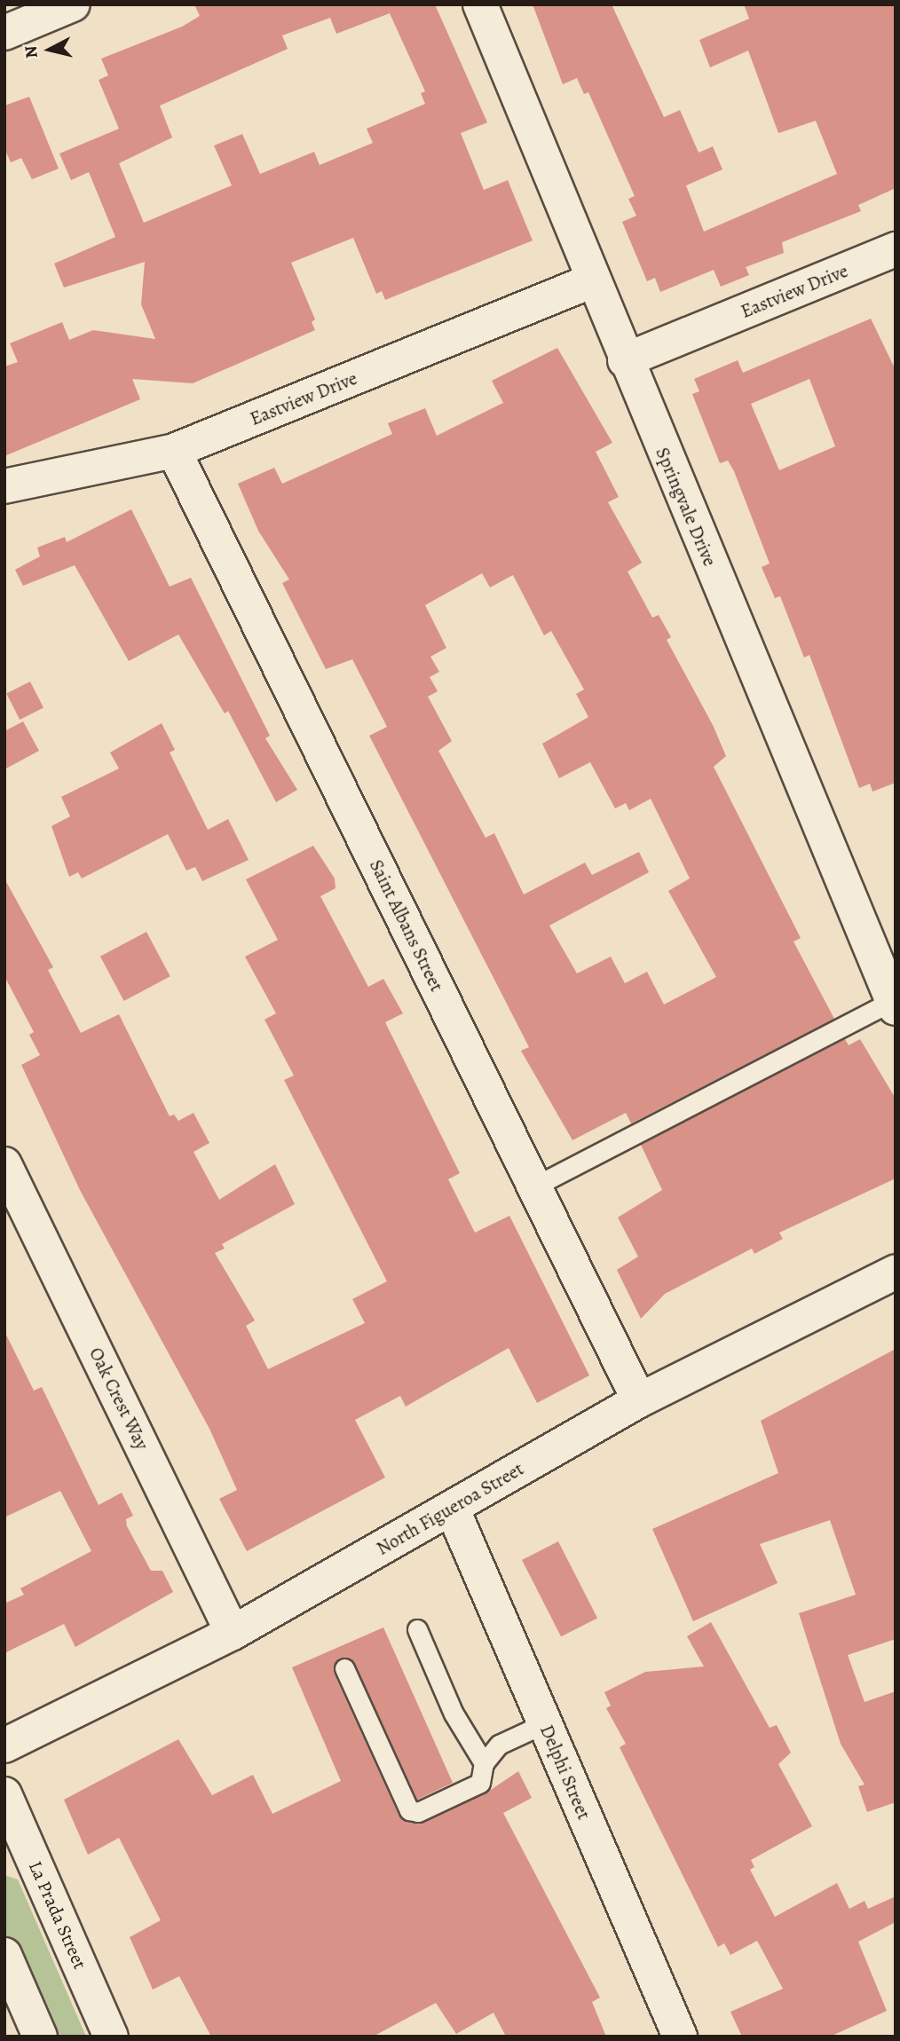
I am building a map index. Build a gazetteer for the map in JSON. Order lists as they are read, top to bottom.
{
  "streets": {
    "street": [
      "Eastview Drive",
      "Springvale Drive",
      "Saint Albans Street",
      "Oak Crest Way",
      "North Figueroa Street",
      "Delphi Street",
      "La Prada Street"
    ]
  },
  "crossings": [
    ["Eastview Drive", "Springvale Drive"],
    ["Eastview Drive", "Saint Albans Street"],
    ["Saint Albans Street", "North Figueroa Street"],
    ["Oak Crest Way", "North Figueroa Street"],
    ["North Figueroa Street", "Delphi Street"]
  ],
  "north": "left"
}
